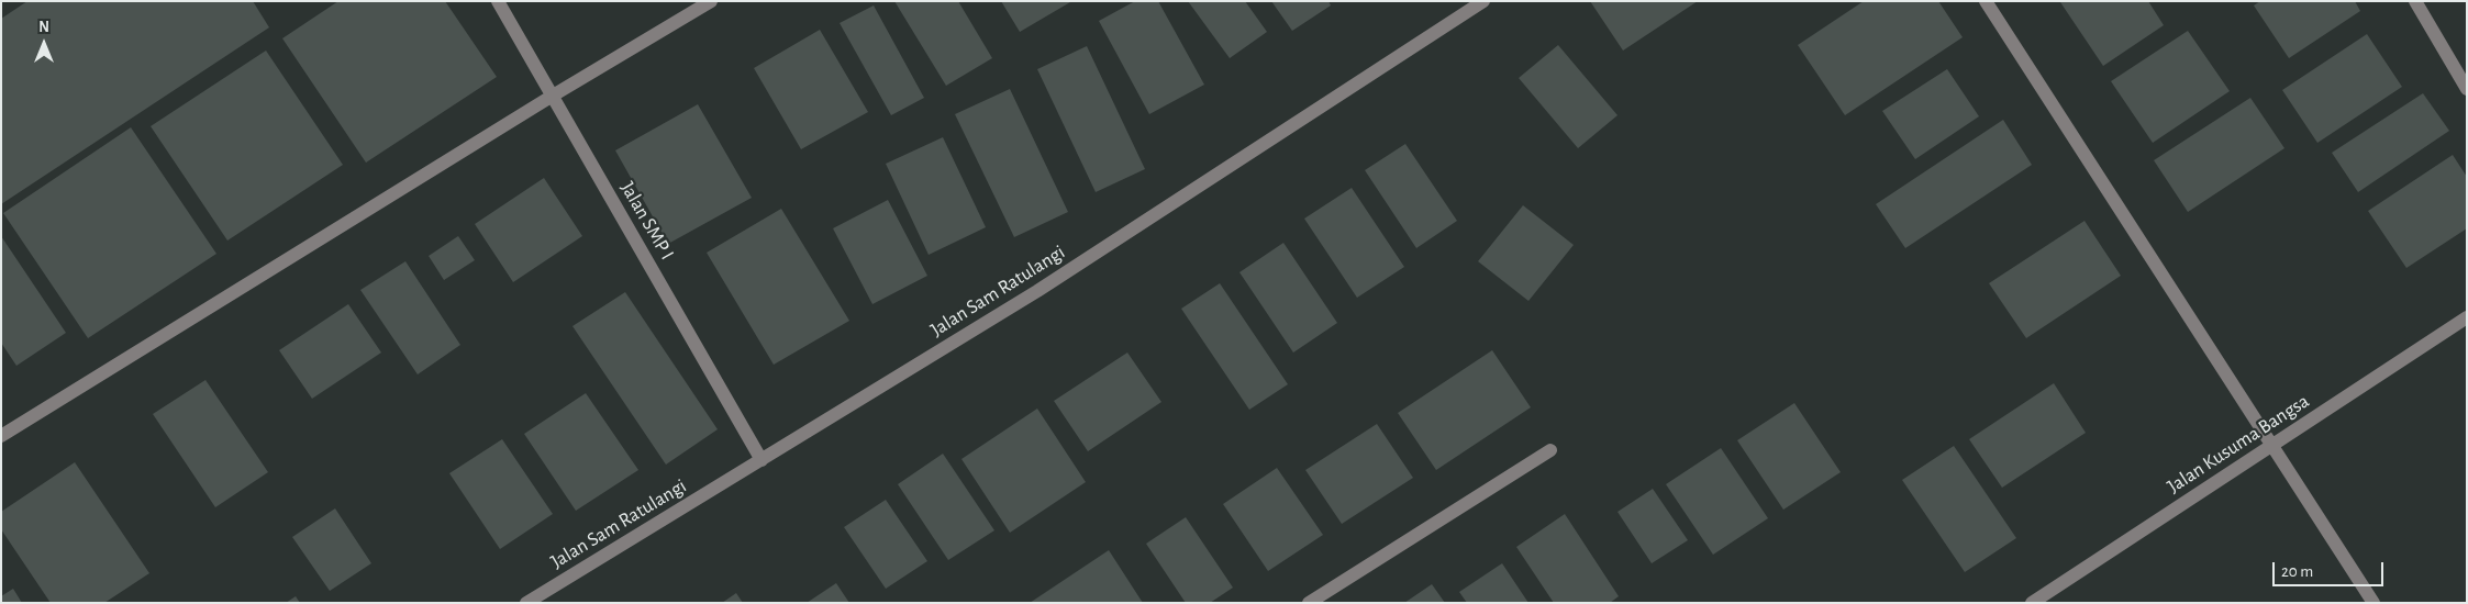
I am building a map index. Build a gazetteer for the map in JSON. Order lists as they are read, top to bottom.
{
  "streets": {
    "street": ["Jalan SMP I", "Jalan Sam Ratulangi", "Jalan Kusuma Bangsa"]
  },
  "crossings": [
    ["Jalan SMP I", "Jalan Sam Ratulangi"]
  ],
  "scale_bar": "20 m",
  "north": "top"
}
